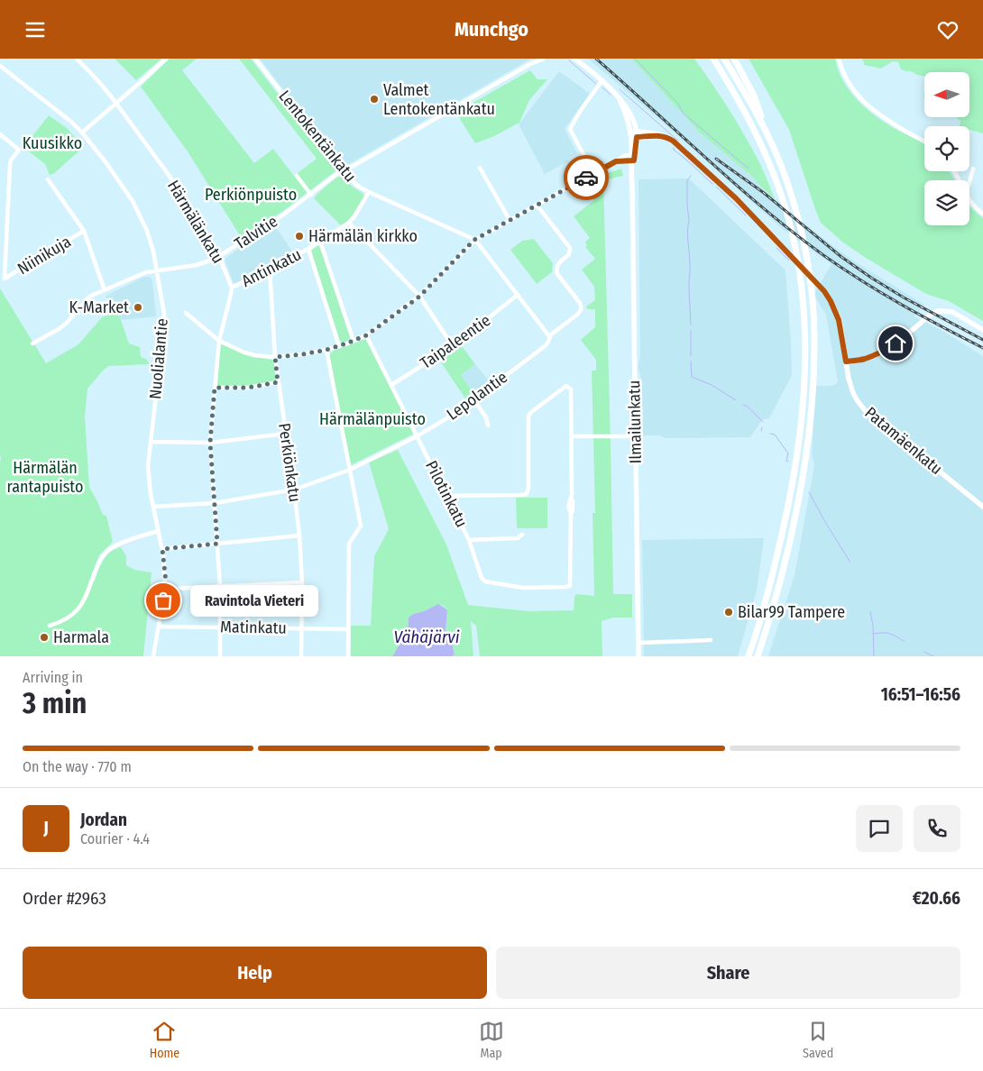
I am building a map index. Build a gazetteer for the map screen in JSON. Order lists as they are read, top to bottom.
{
  "streets": {
    "main road": ["Ilmailunkatu", "Patamäenkatu"],
    "street": [
      "Lentokentänkatu",
      "Härmälänkatu",
      "Talvitie",
      "Niinikuja",
      "Antinkatu",
      "Taipaleentie",
      "Nuolialantie",
      "Lepolantie",
      "Perkiönkatu",
      "Pilotinkatu",
      "Matinkatu"
    ]
  },
  "crossings": [
    ["Lentokentänkatu", "Talvitie"],
    ["Lentokentänkatu", "Antinkatu"],
    ["Lentokentänkatu", "Taipaleentie"],
    ["Lentokentänkatu", "Lepolantie"],
    ["Härmälänkatu", "Talvitie"],
    ["Härmälänkatu", "Antinkatu"],
    ["Talvitie", "Nuolialantie"],
    ["Antinkatu", "Perkiönkatu"],
    ["Taipaleentie", "Pilotinkatu"],
    ["Nuolialantie", "Lepolantie"],
    ["Nuolialantie", "Matinkatu"],
    ["Lepolantie", "Perkiönkatu"],
    ["Lepolantie", "Pilotinkatu"],
    ["Ilmailunkatu", "Patamäenkatu"],
    ["Perkiönkatu", "Matinkatu"]
  ],
  "water": ["Vähäjärvi"],
  "parks": [
    "Kuusikko",
    "Perkiönpuisto",
    "Härmälänpuisto",
    "Härmälän rantapuisto"
  ],
  "places": [
    "Valmet Lentokentänkatu",
    "Härmälän kirkko",
    "K-Market",
    "Ravintola Vieteri",
    "Bilar99 Tampere",
    "Harmala"
  ],
  "north": "left",
  "page": {
    "header": "Munchgo",
    "bubble": "Ravintola Vieteri",
    "heading": ["3 min", "Arriving in", "16:51–16:56"],
    "panel": [
      "Jordan",
      "Courier · 4.4",
      "Order #2963",
      "€20.66"
    ],
    "bar": "On the way · 770 m",
    "round": "J",
    "buttons": ["Help", "Share"],
    "tabs": ["Home", "Map", "Saved"]
  }
}
